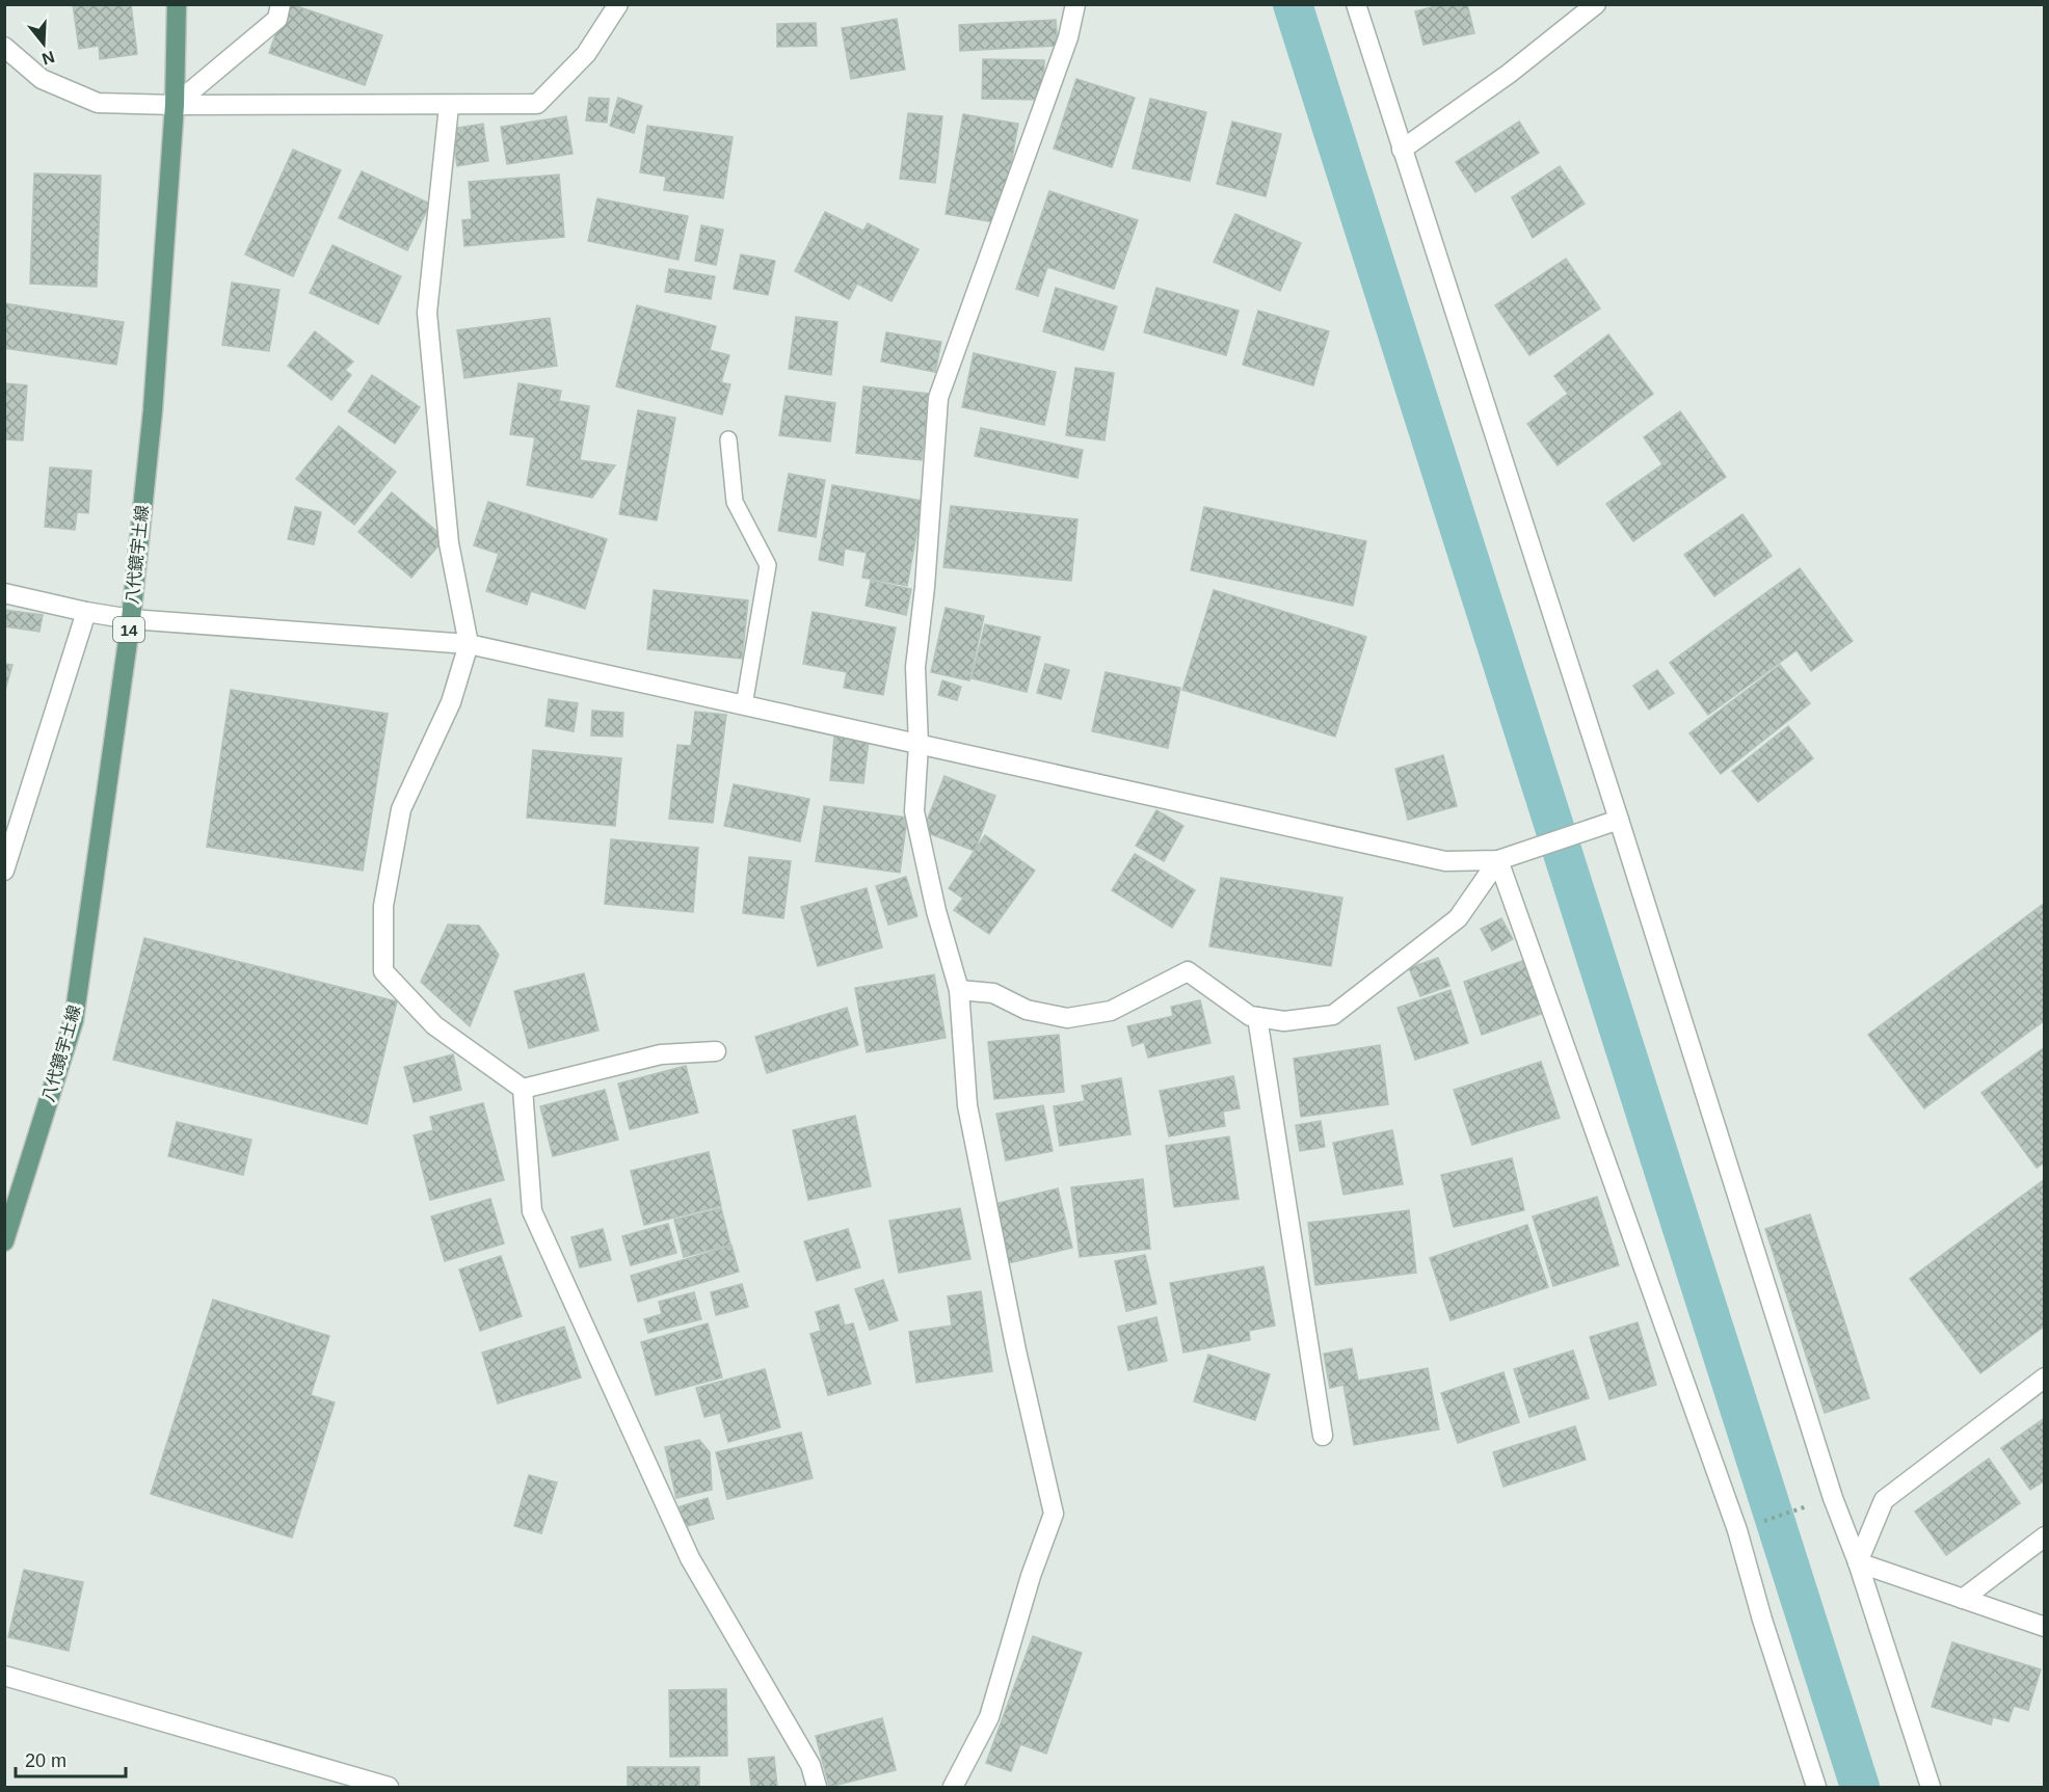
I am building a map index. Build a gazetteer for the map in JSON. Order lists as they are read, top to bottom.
{
  "streets": {
    "main road": ["八代鏡宇土線", "14"]
  },
  "scale_bar": "20 m",
  "north": "bottom"
}
